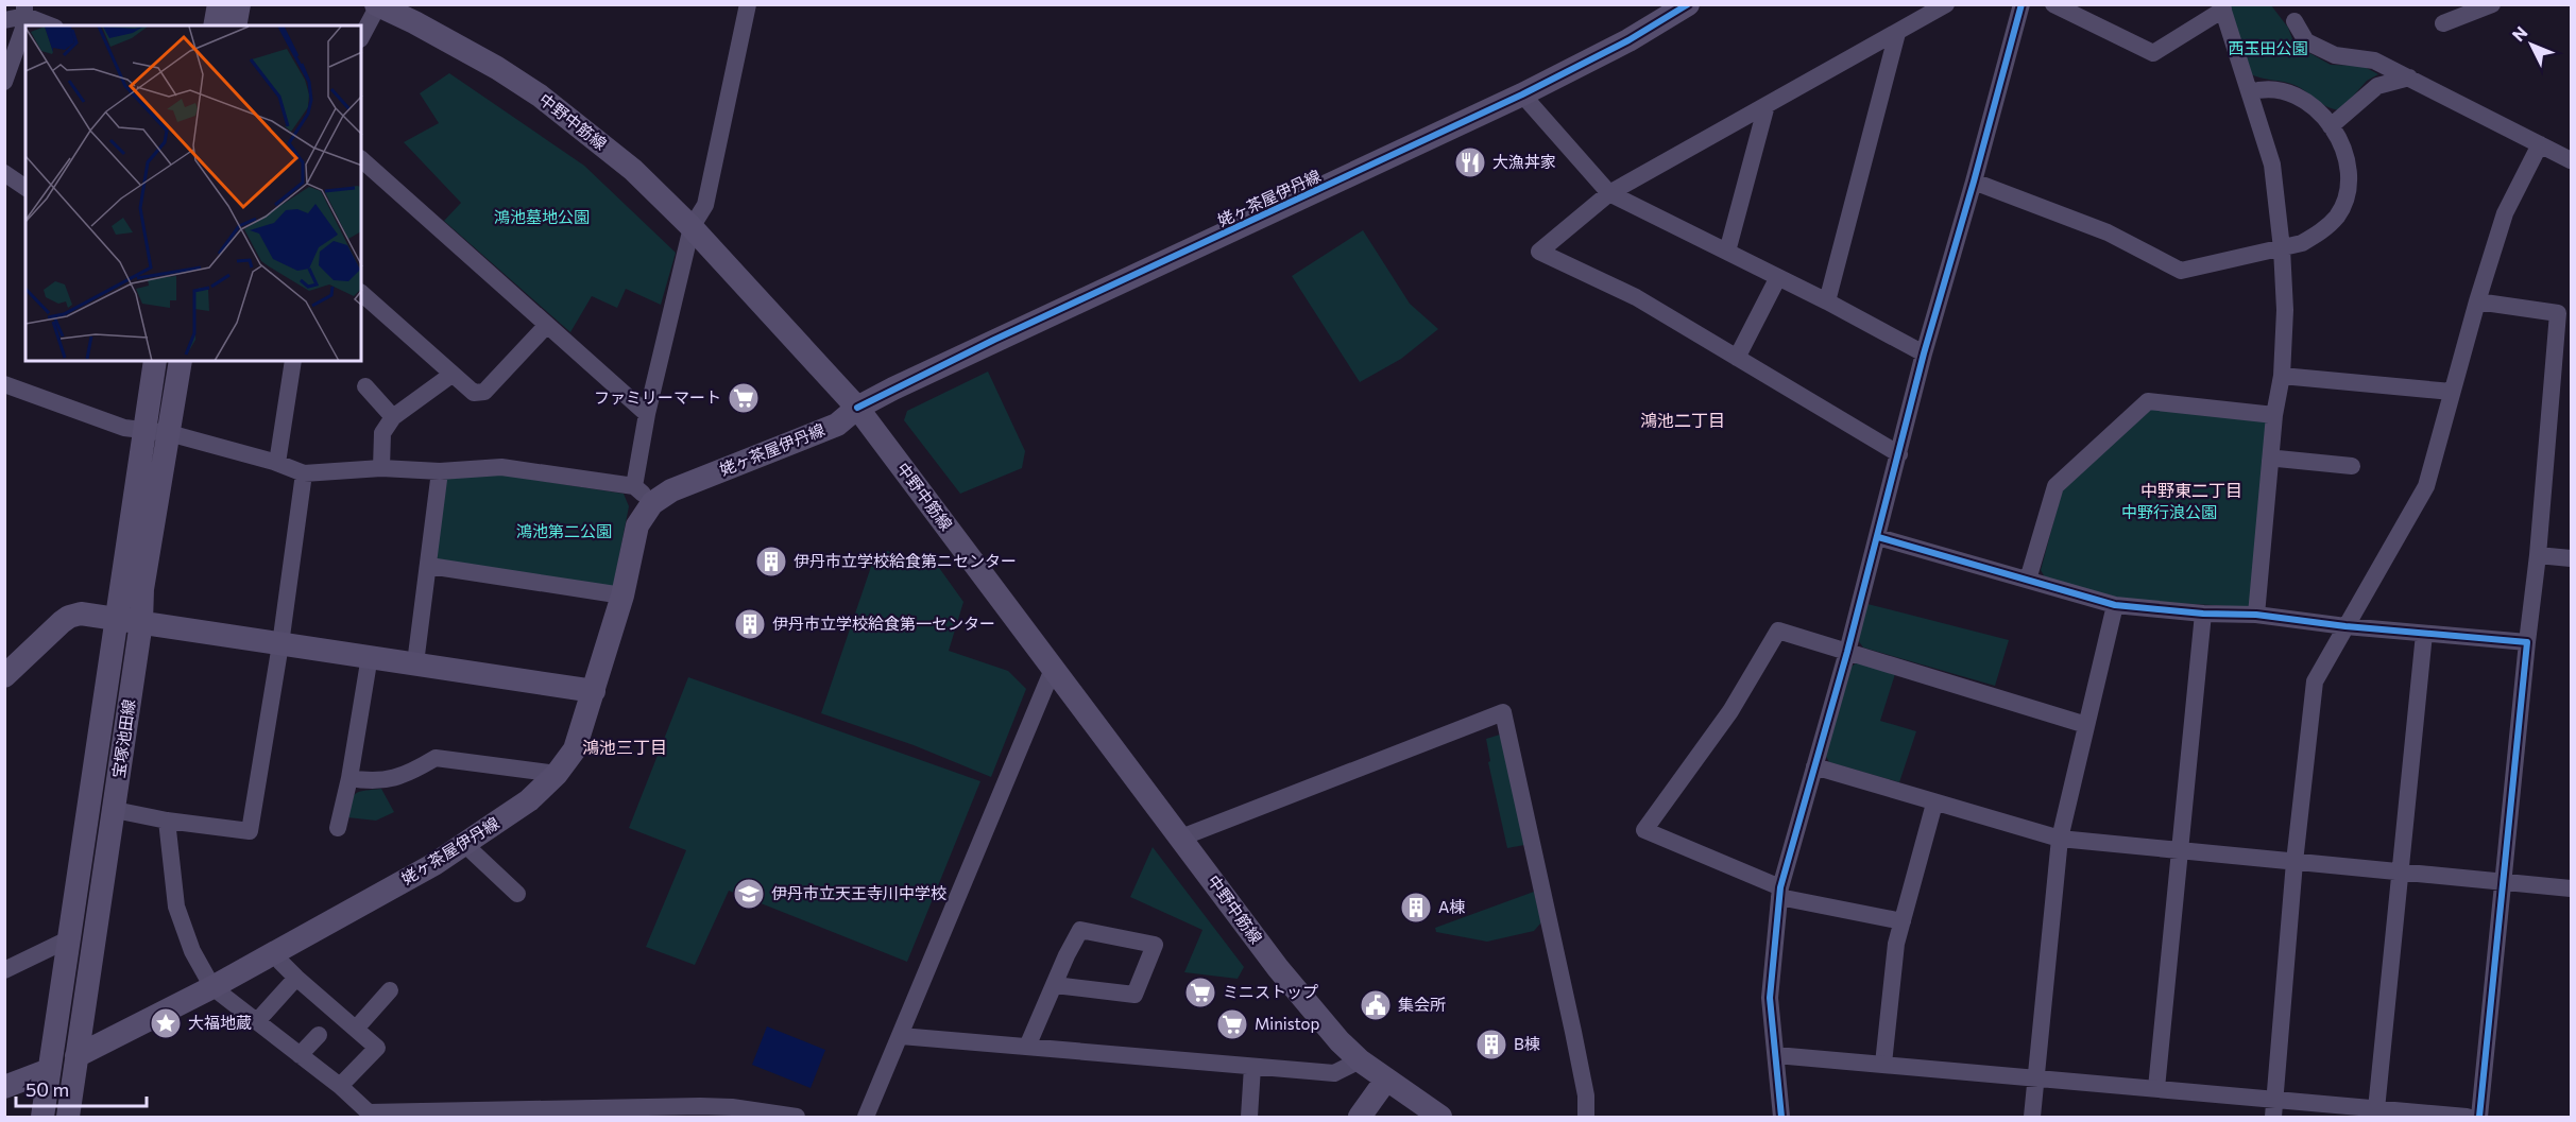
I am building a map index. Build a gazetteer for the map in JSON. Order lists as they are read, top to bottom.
{
  "streets": {
    "main road": ["中野中筋線", "姥ヶ茶屋伊丹線", "宝塚池田線"]
  },
  "crossings": [
    ["中野中筋線", "姥ヶ茶屋伊丹線"],
    ["姥ヶ茶屋伊丹線", "宝塚池田線"]
  ],
  "districts": ["鴻池二丁目", "中野東二丁目", "鴻池三丁目"],
  "parks": [
    "西玉田公園",
    "鴻池墓地公園",
    "中野行浪公園",
    "鴻池第二公園"
  ],
  "places": {
    "restaurant": ["大漁丼家"],
    "supermarket": ["ファミリーマート", "ミニストップ", "Ministop"],
    "building": [
      "伊丹市立学校給食第ニセンター",
      "伊丹市立学校給食第一センター",
      "A棟",
      "B棟"
    ],
    "school or university": ["伊丹市立天王寺川中学校"],
    "public building": ["集会所"],
    "place": ["大福地蔵"]
  },
  "scale_bar": "50 m",
  "north": "top left"
}
